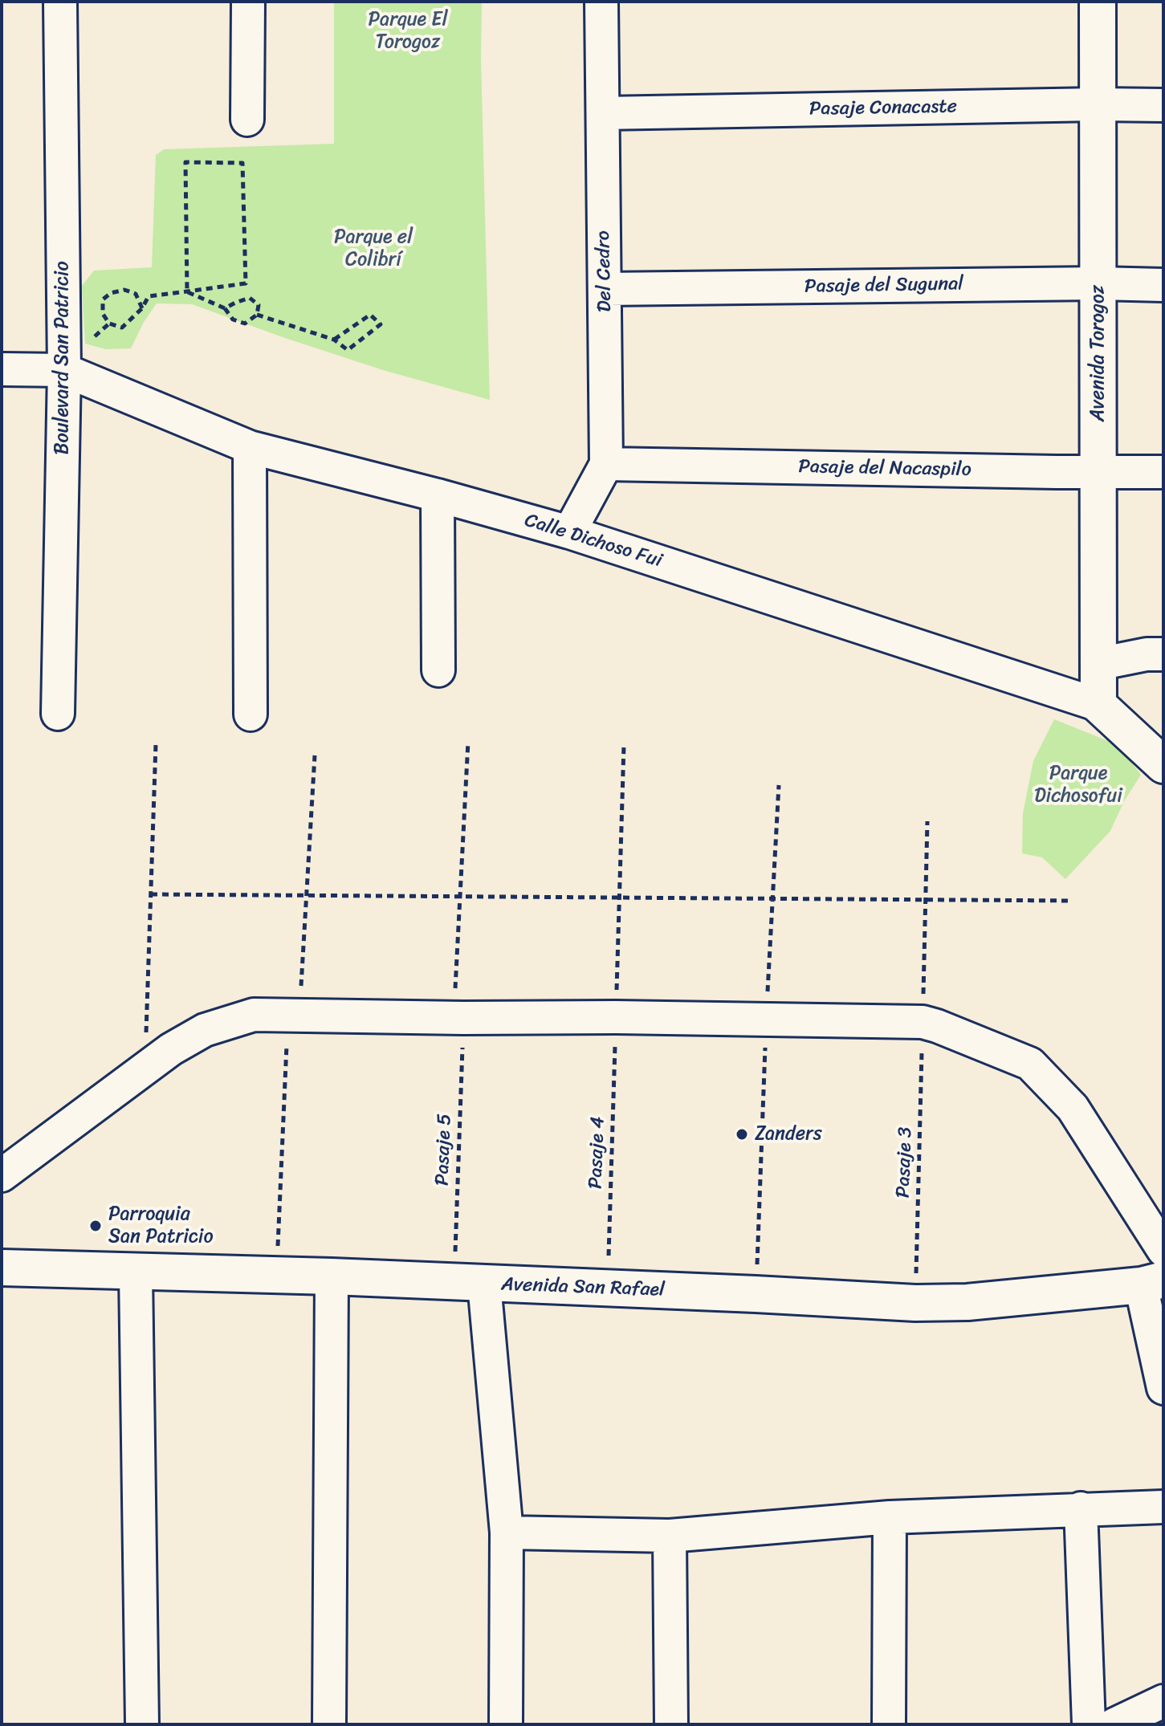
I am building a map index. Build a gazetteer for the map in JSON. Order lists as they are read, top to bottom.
{
  "streets": {
    "street": [
      "Pasaje Conacaste",
      "Del Cedro",
      "Pasaje del Sugunal",
      "Avenida Torogoz",
      "Boulevard San Patricio",
      "Pasaje del Nacaspilo",
      "Calle Dichoso Fui",
      "Avenida San Rafael"
    ],
    "path": ["Pasaje 5", "Pasaje 4", "Pasaje 3"]
  },
  "crossings": [
    ["Pasaje Conacaste", "Del Cedro"],
    ["Pasaje Conacaste", "Avenida Torogoz"],
    ["Del Cedro", "Pasaje del Sugunal"],
    ["Del Cedro", "Pasaje del Nacaspilo"],
    ["Del Cedro", "Calle Dichoso Fui"],
    ["Pasaje del Sugunal", "Avenida Torogoz"],
    ["Avenida Torogoz", "Pasaje del Nacaspilo"],
    ["Avenida Torogoz", "Calle Dichoso Fui"],
    ["Boulevard San Patricio", "Calle Dichoso Fui"],
    ["Pasaje 5", "Avenida San Rafael"],
    ["Pasaje 4", "Avenida San Rafael"],
    ["Pasaje 3", "Avenida San Rafael"]
  ],
  "parks": ["Parque El Torogoz", "Parque el Colibrí", "Parque Dichosofui"],
  "places": ["Zanders", "Parroquia San Patricio"]
}
